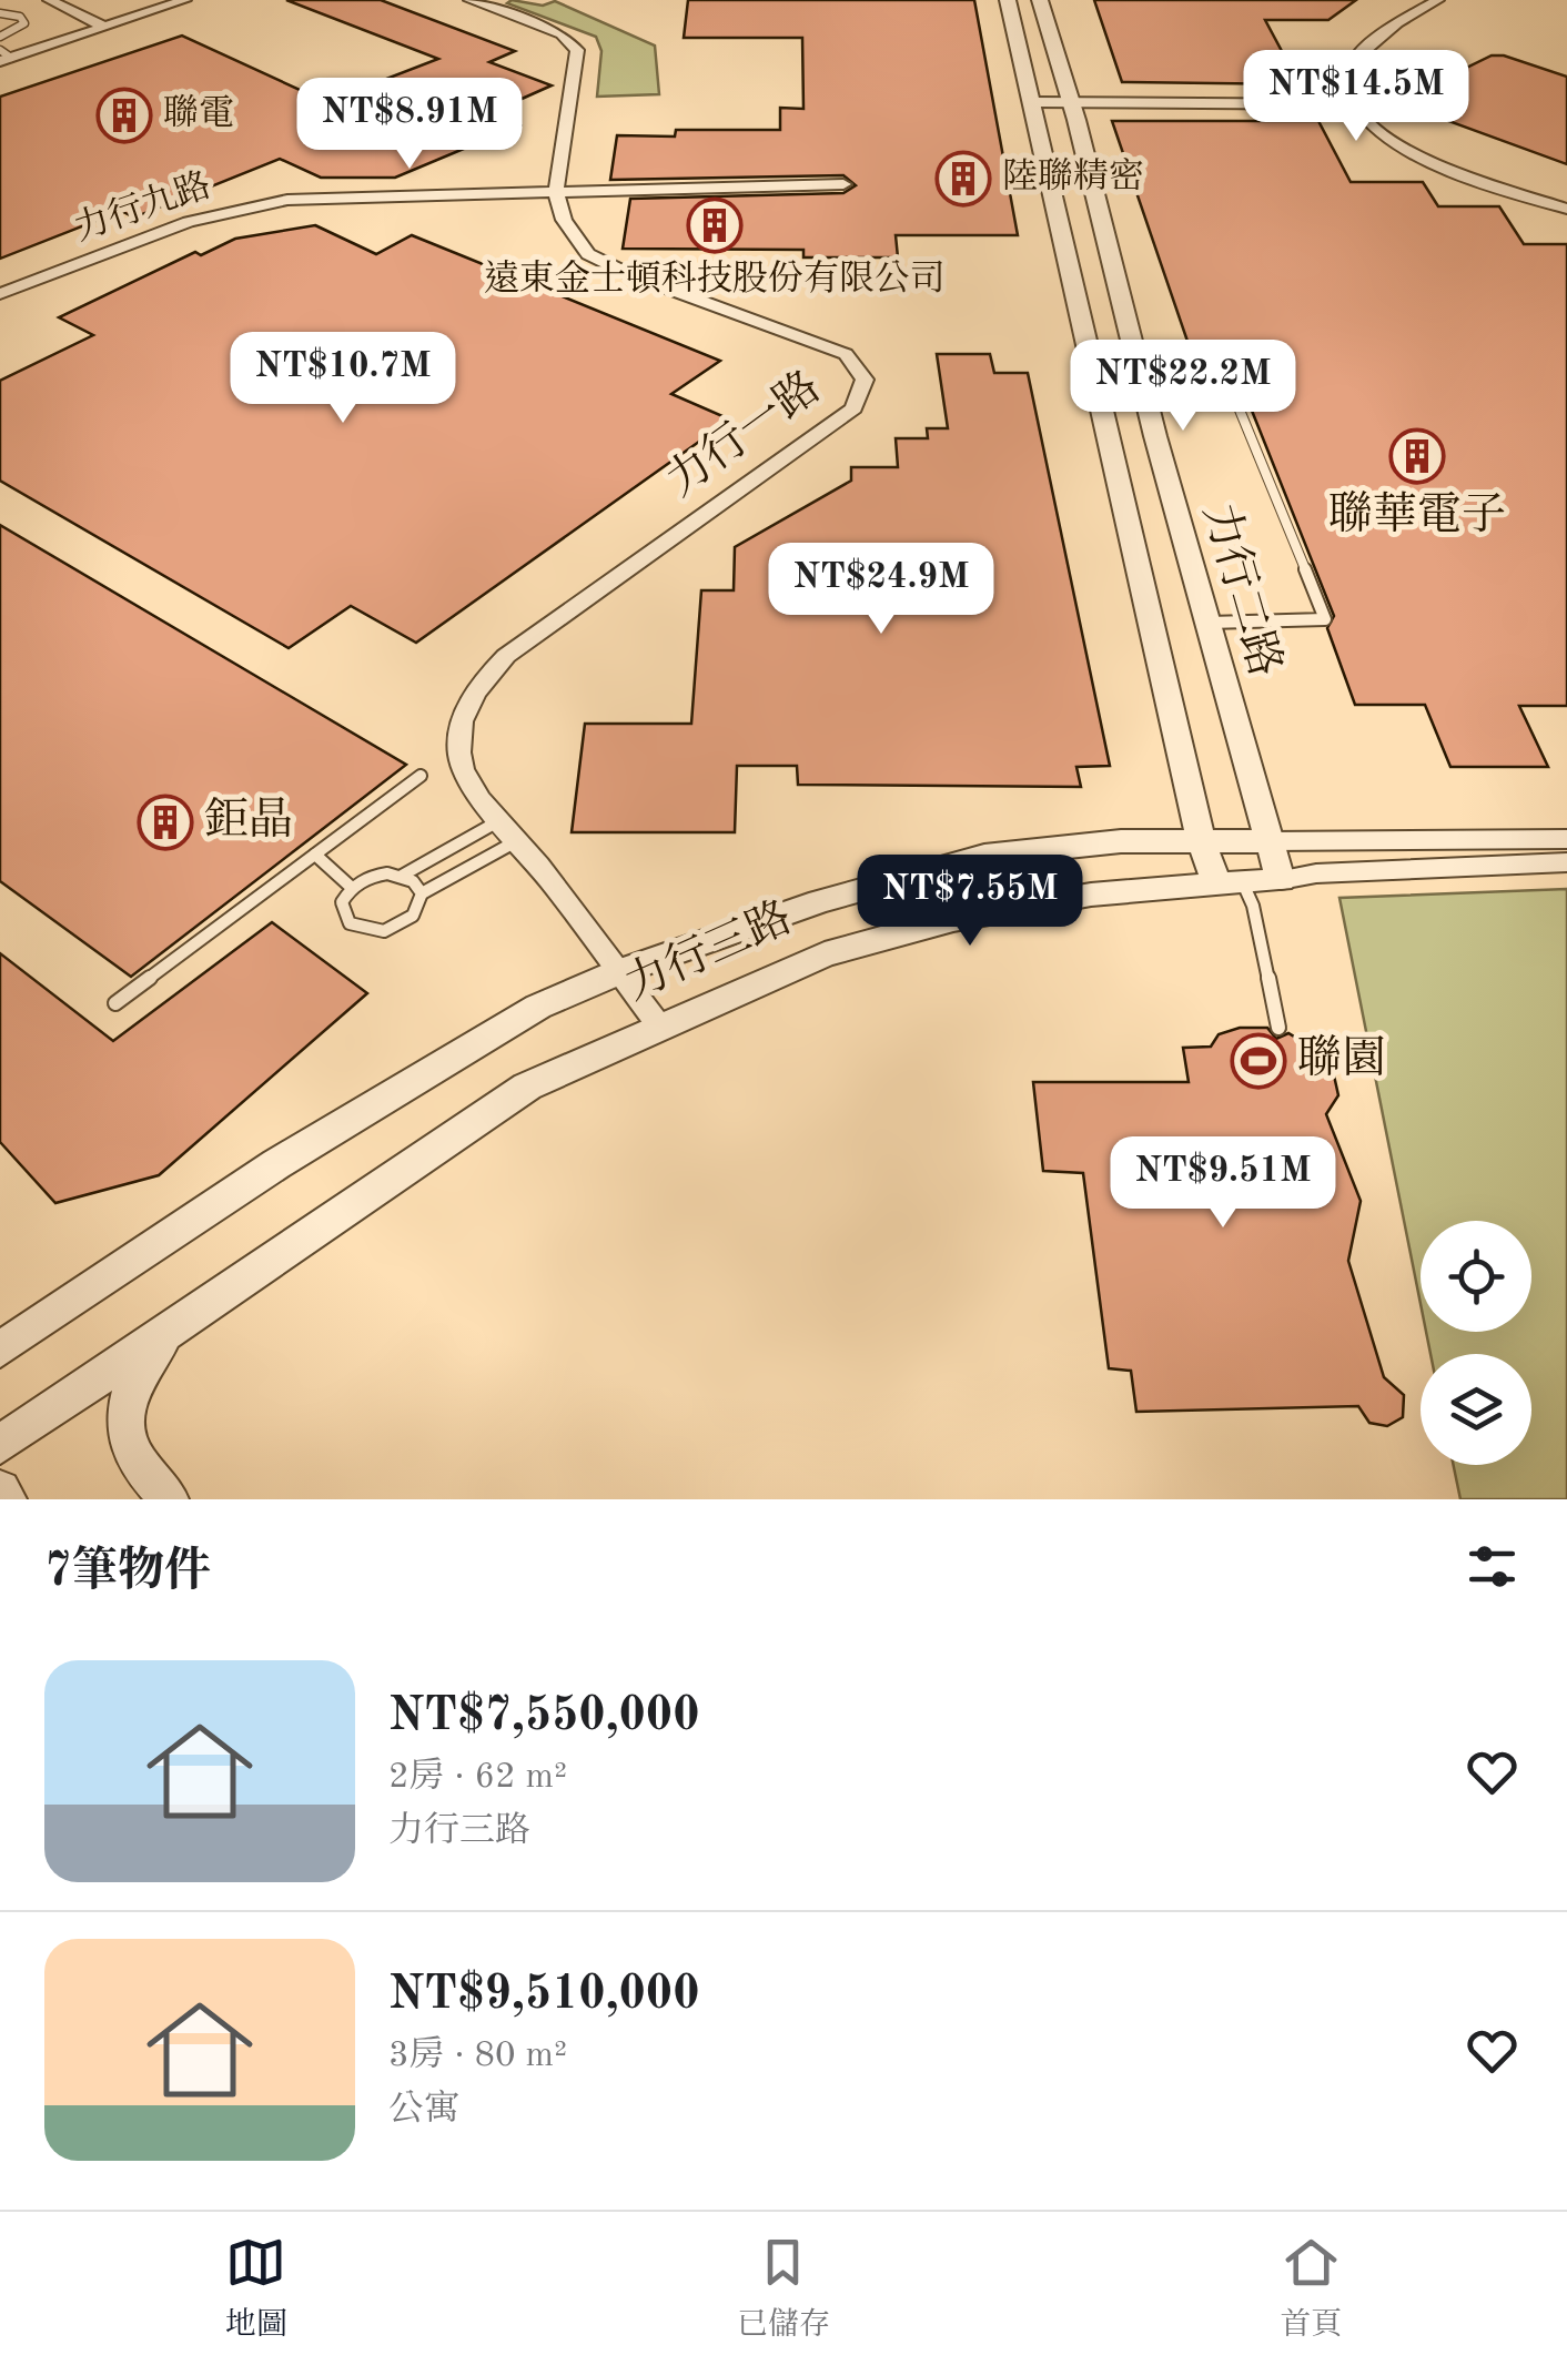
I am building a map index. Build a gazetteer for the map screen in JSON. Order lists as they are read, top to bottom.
{
  "streets": {
    "street": [
      "力行九路",
      "力行一路",
      "力行二路",
      "力行三路"
    ]
  },
  "crossings": [
    ["力行九路", "力行一路"],
    ["力行一路", "力行三路"],
    ["力行二路", "力行三路"]
  ],
  "places": {
    "building": [
      "聯電",
      "陸聯精密",
      "遠東金士頓科技股份有限公司",
      "聯華電子",
      "鉅晶"
    ],
    "sports": ["聯園"]
  },
  "page": {
    "price": [
      "NT$14.5M",
      "NT$8.91M",
      "NT$10.7M",
      "NT$22.2M",
      "NT$24.9M",
      "NT$7.55M",
      "NT$9.51M"
    ],
    "heading": "7筆物件",
    "list": [
      {
        "name": "NT$7,550,000",
        "note": "2房 · 62 m² · 力行三路"
      },
      {
        "name": "NT$9,510,000",
        "note": "3房 · 80 m² · 公寓"
      }
    ],
    "tabs": ["地圖", "已儲存", "首頁"]
  }
}
